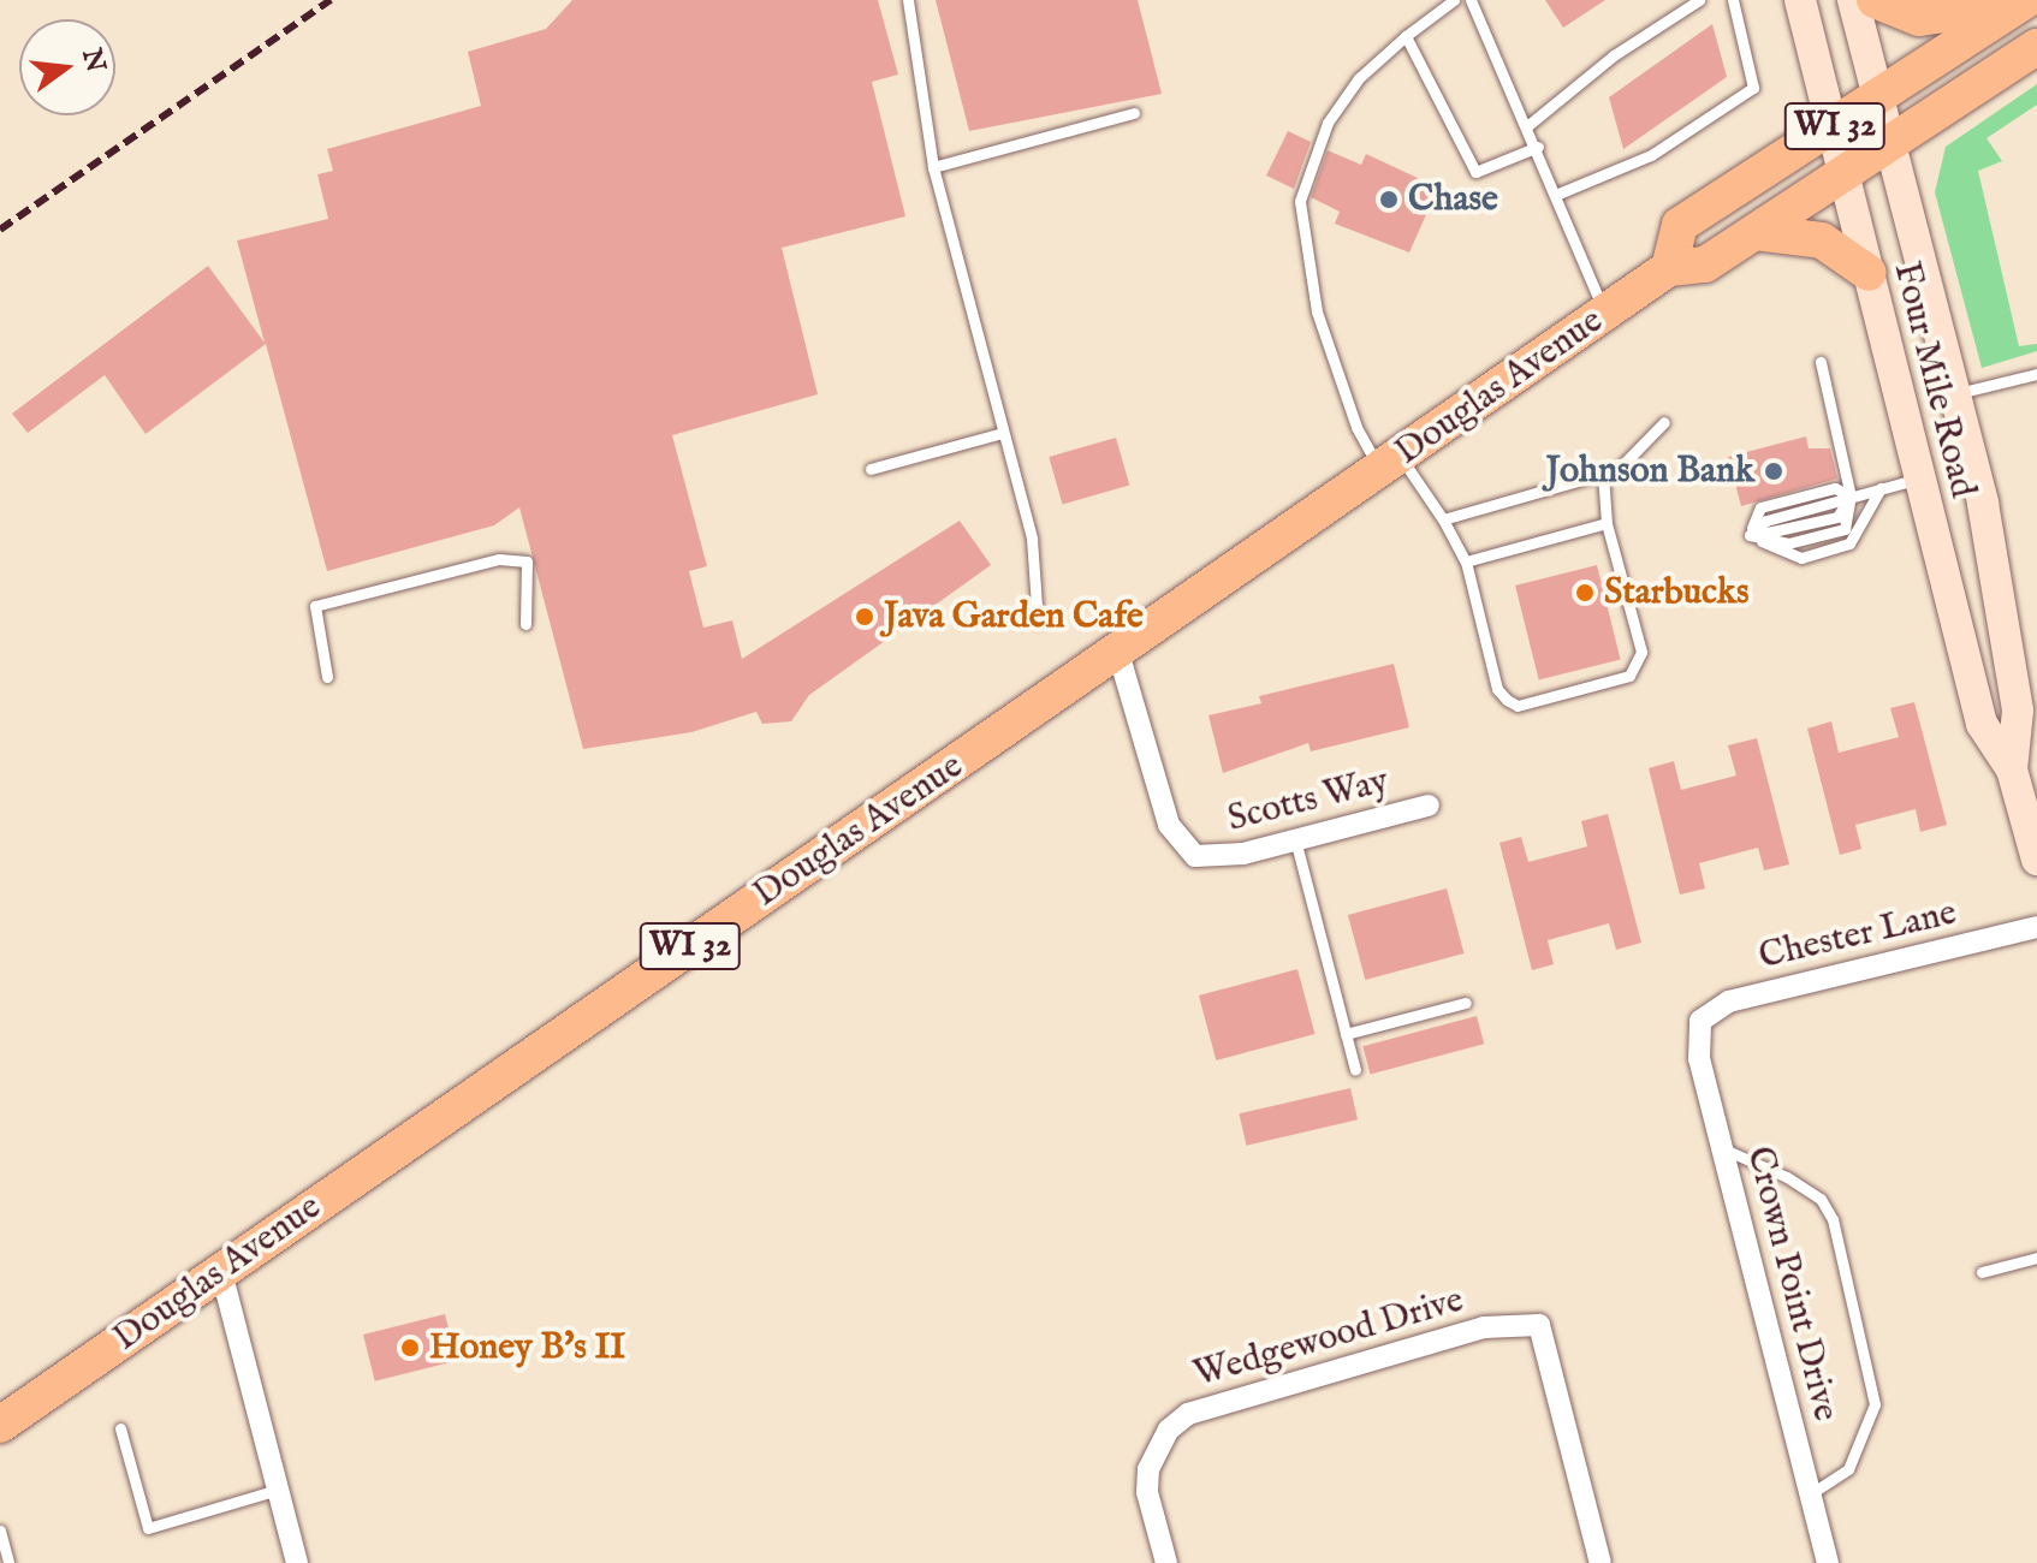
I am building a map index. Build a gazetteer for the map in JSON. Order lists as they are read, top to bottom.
{
  "streets": {
    "main road": ["WI 32", "Four Mile Road", "Douglas Avenue"],
    "street": [
      "Scotts Way",
      "Chester Lane",
      "Crown Point Drive",
      "Wedgewood Drive"
    ]
  },
  "crossings": [
    ["WI 32", "Four Mile Road"],
    ["WI 32", "Douglas Avenue"],
    ["Four Mile Road", "Douglas Avenue"],
    ["Douglas Avenue", "Scotts Way"],
    ["Chester Lane", "Crown Point Drive"]
  ],
  "places": [
    "Chase",
    "Johnson Bank",
    "Starbucks",
    "Java Garden Cafe",
    "Honey B's II"
  ],
  "north": "right"
}
